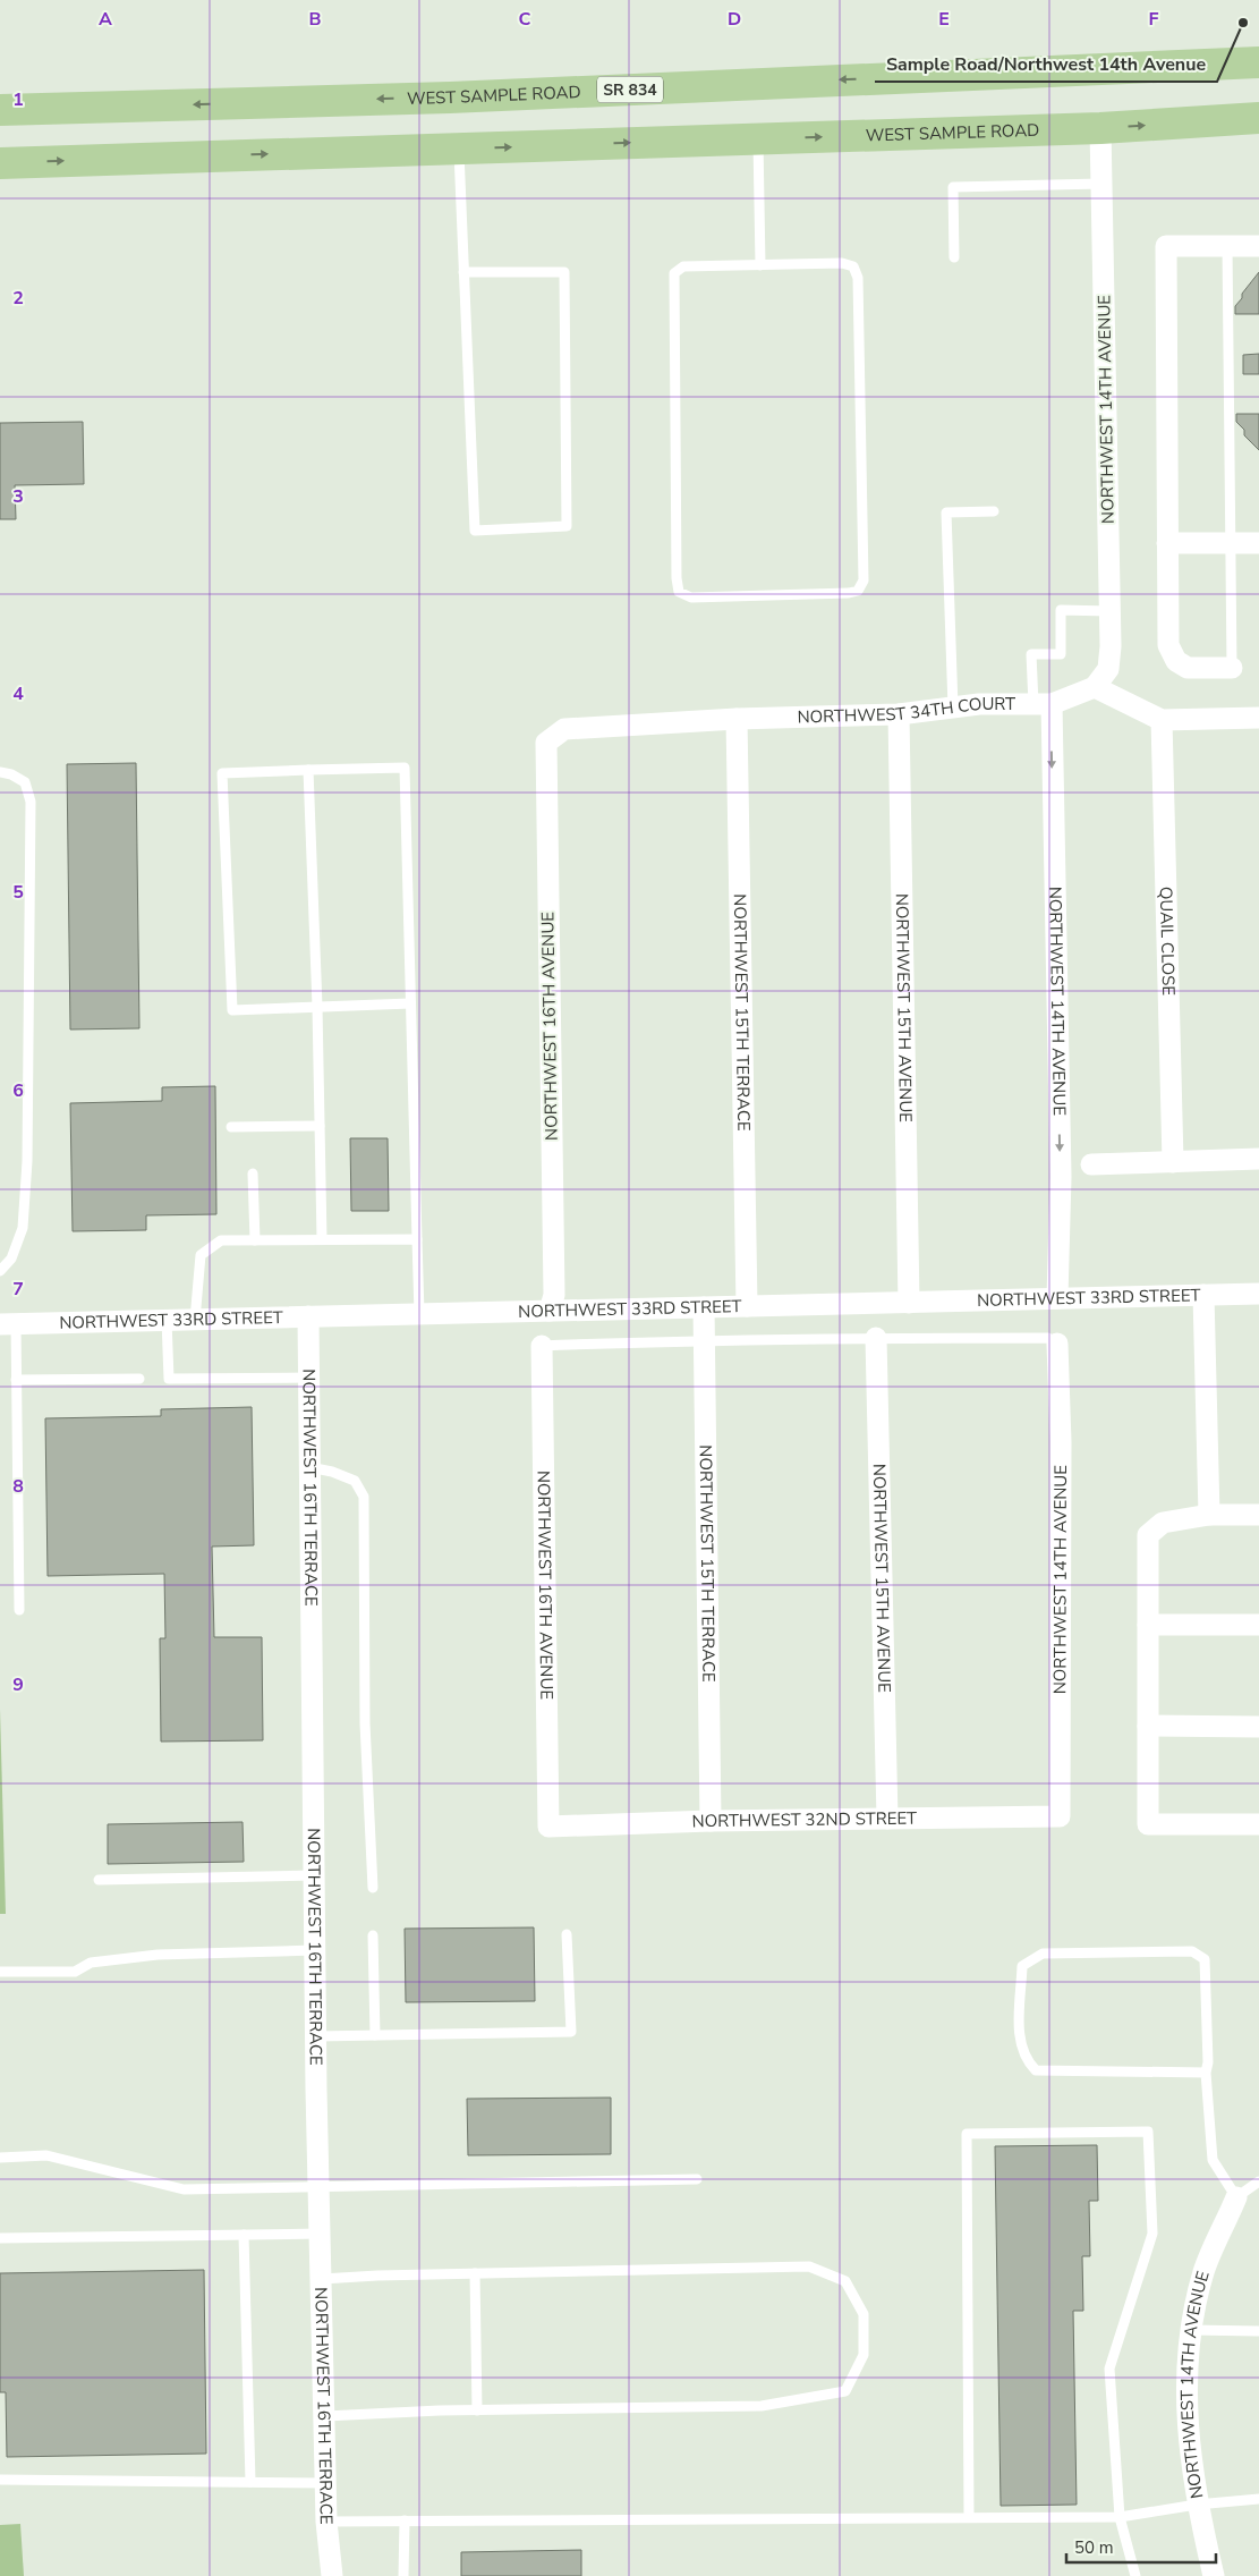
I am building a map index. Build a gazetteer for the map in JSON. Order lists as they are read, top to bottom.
{
  "streets": {
    "main road": ["SR 834", "WEST SAMPLE ROAD"],
    "street": [
      "NORTHWEST 14TH AVENUE",
      "NORTHWEST 34TH COURT",
      "QUAIL CLOSE",
      "NORTHWEST 15TH AVENUE",
      "NORTHWEST 15TH TERRACE",
      "NORTHWEST 16TH AVENUE",
      "NORTHWEST 33RD STREET",
      "NORTHWEST 16TH TERRACE",
      "NORTHWEST 32ND STREET"
    ]
  },
  "crossings": [
    ["WEST SAMPLE ROAD", "NORTHWEST 14TH AVENUE"],
    ["NORTHWEST 14TH AVENUE", "NORTHWEST 34TH COURT"],
    ["NORTHWEST 14TH AVENUE", "NORTHWEST 33RD STREET"],
    ["NORTHWEST 14TH AVENUE", "NORTHWEST 32ND STREET"],
    ["NORTHWEST 34TH COURT", "NORTHWEST 15TH AVENUE"],
    ["NORTHWEST 34TH COURT", "NORTHWEST 15TH TERRACE"],
    ["NORTHWEST 34TH COURT", "NORTHWEST 16TH AVENUE"],
    ["NORTHWEST 15TH AVENUE", "NORTHWEST 33RD STREET"],
    ["NORTHWEST 15TH AVENUE", "NORTHWEST 32ND STREET"],
    ["NORTHWEST 15TH TERRACE", "NORTHWEST 33RD STREET"],
    ["NORTHWEST 15TH TERRACE", "NORTHWEST 32ND STREET"],
    ["NORTHWEST 16TH AVENUE", "NORTHWEST 33RD STREET"],
    ["NORTHWEST 16TH AVENUE", "NORTHWEST 32ND STREET"],
    ["NORTHWEST 33RD STREET", "NORTHWEST 16TH TERRACE"]
  ],
  "places": ["Sample Road/Northwest 14th Avenue"],
  "scale_bar": "50 m",
  "grid": {
    "columns": [
      "A",
      "B",
      "C",
      "D",
      "E",
      "F"
    ],
    "rows": [
      "1",
      "2",
      "3",
      "4",
      "5",
      "6",
      "7",
      "8",
      "9"
    ]
  }
}
